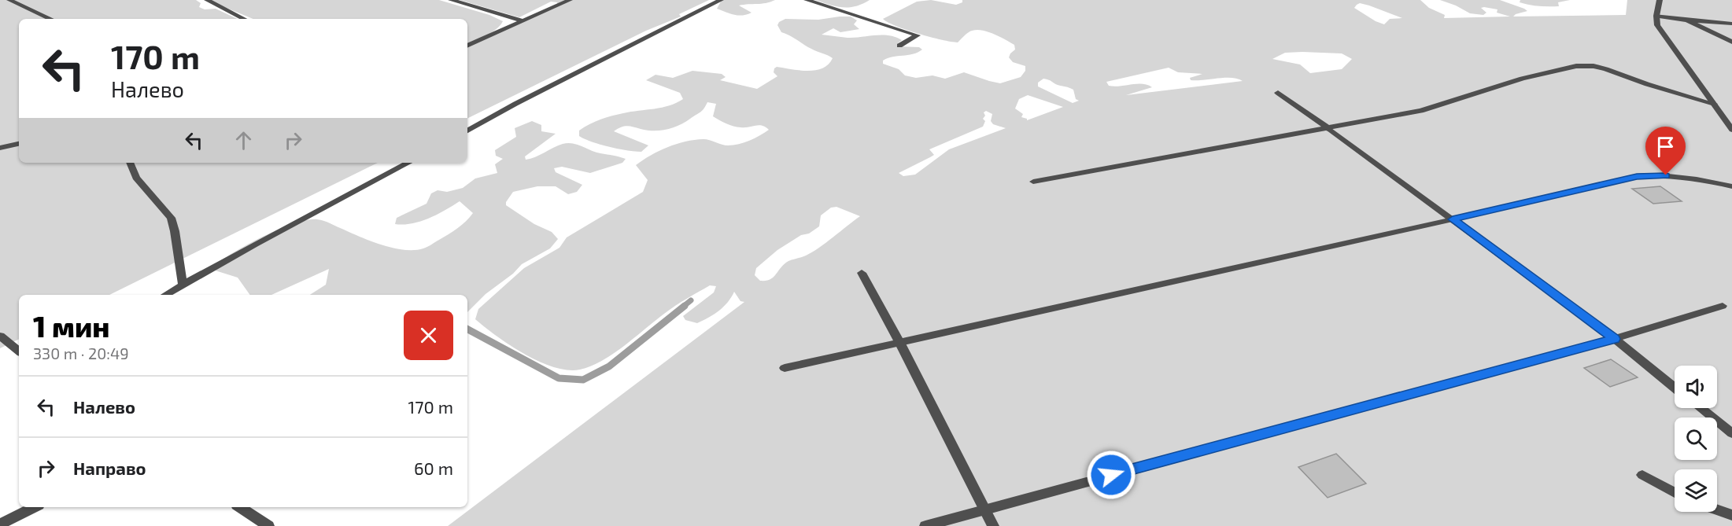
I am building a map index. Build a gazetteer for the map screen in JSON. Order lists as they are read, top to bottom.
{
  "page": {
    "turn": ["170 m", "Налево"],
    "heading": ["1 мин", "330 m · 20:49"],
    "list": [
      {
        "name": "Налево",
        "value": "170 m"
      },
      {
        "name": "Направо",
        "value": "60 m"
      }
    ]
  }
}
